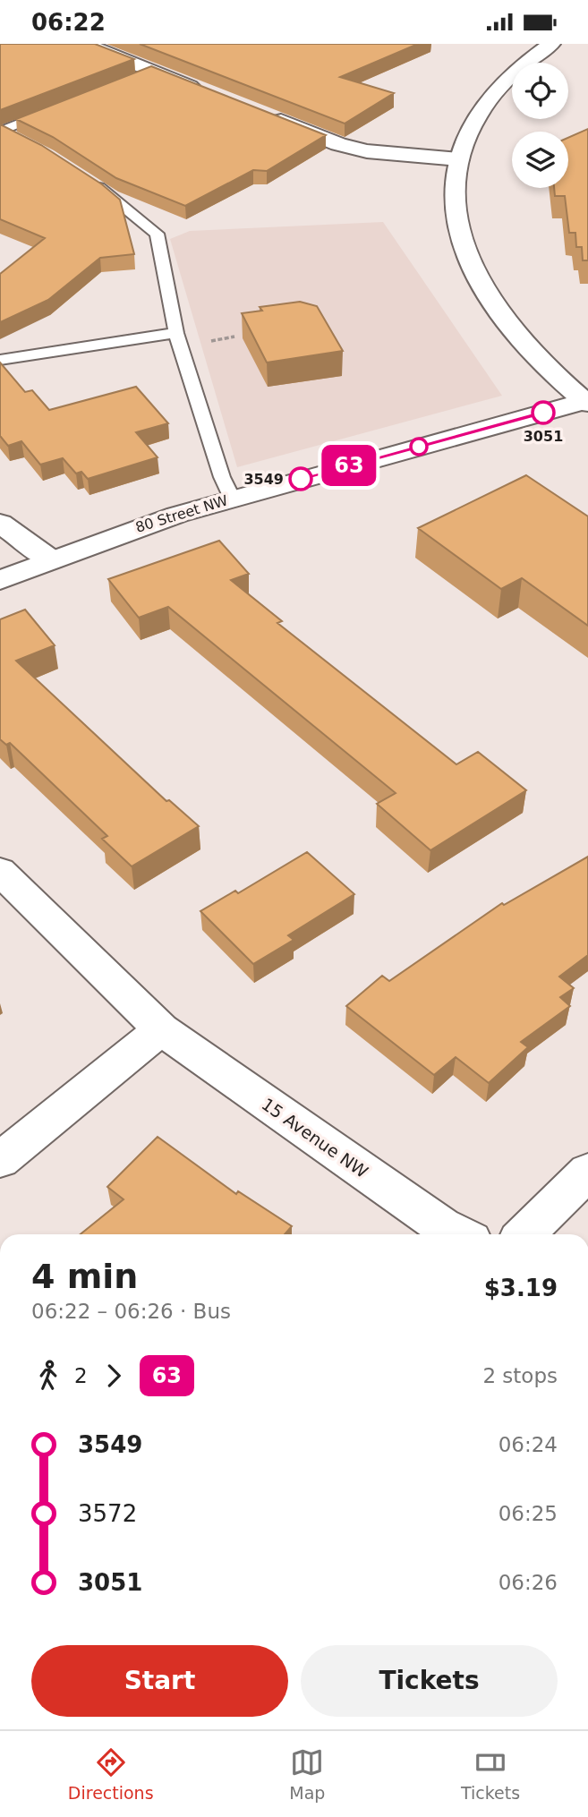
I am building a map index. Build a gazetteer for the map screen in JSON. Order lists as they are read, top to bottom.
{
  "streets": {
    "street": ["80 Street NW", "15 Avenue NW"]
  },
  "places": ["3051", "3549"],
  "lines": ["bus line 63"],
  "page": {
    "status": "06:22",
    "on_map": "63",
    "heading": ["4 min", "06:22 – 06:26 · Bus", "$3.19"],
    "legs": ["2", "63", "2 stops"],
    "list": [
      {
        "name": "3549",
        "value": "06:24"
      },
      {
        "name": "3572",
        "value": "06:25"
      },
      {
        "name": "3051",
        "value": "06:26"
      }
    ],
    "buttons": ["Start", "Tickets"],
    "tabs": ["Directions", "Map", "Tickets"]
  }
}
